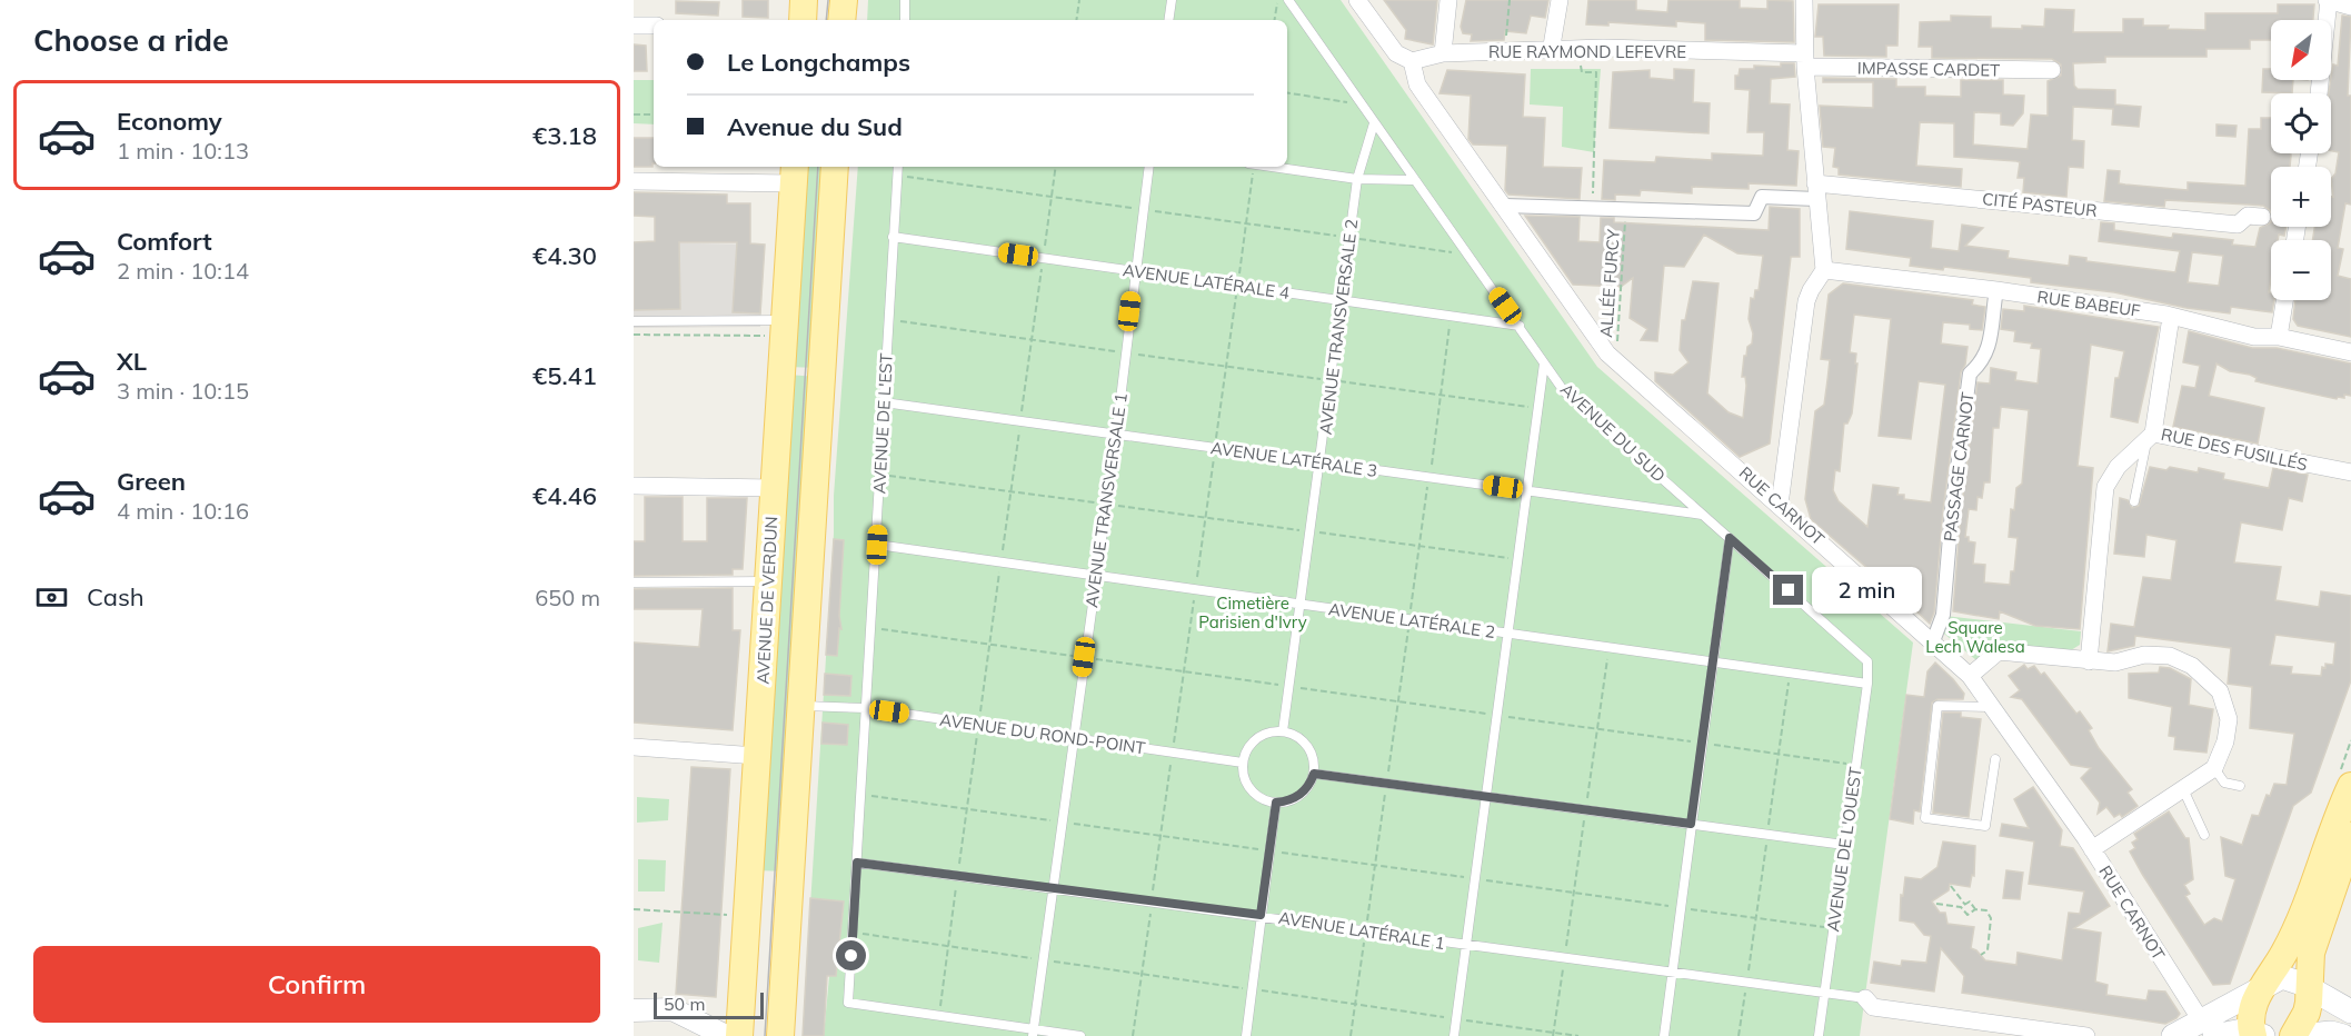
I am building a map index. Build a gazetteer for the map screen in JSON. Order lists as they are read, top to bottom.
{
  "streets": {
    "main road": ["AVENUE DE VERDUN"],
    "street": [
      "RUE RAYMOND LEFEVRE",
      "IMPASSE CARDET",
      "CITÉ PASTEUR",
      "RUE BABEUF",
      "RUE DES FUSILLÉS",
      "PASSAGE CARNOT",
      "RUE CARNOT"
    ],
    "lane": [
      "AVENUE LATÉRALE 4",
      "AVENUE TRANSVERSALE 2",
      "AVENUE DE L'EST",
      "AVENUE DU SUD",
      "AVENUE LATÉRALE 3",
      "AVENUE TRANSVERSALE 1",
      "AVENUE LATÉRALE 2",
      "AVENUE DU ROND-POINT",
      "AVENUE DE L'OUEST",
      "AVENUE LATÉRALE 1"
    ],
    "path": ["ALLÉE FURCY"]
  },
  "crossings": [
    ["RUE RAYMOND LEFEVRE", "IMPASSE CARDET"],
    ["RUE RAYMOND LEFEVRE", "RUE CARNOT"],
    ["AVENUE LATÉRALE 4", "AVENUE TRANSVERSALE 2"],
    ["AVENUE LATÉRALE 4", "AVENUE DE L'EST"],
    ["AVENUE LATÉRALE 4", "AVENUE DU SUD"],
    ["AVENUE LATÉRALE 4", "AVENUE TRANSVERSALE 1"],
    ["ALLÉE FURCY", "RUE CARNOT"],
    ["RUE BABEUF", "RUE DES FUSILLÉS"],
    ["AVENUE TRANSVERSALE 2", "AVENUE DU SUD"],
    ["AVENUE TRANSVERSALE 2", "AVENUE LATÉRALE 3"],
    ["AVENUE TRANSVERSALE 2", "AVENUE LATÉRALE 2"],
    ["AVENUE TRANSVERSALE 2", "AVENUE DU ROND-POINT"],
    ["AVENUE DE L'EST", "AVENUE LATÉRALE 3"],
    ["AVENUE DE L'EST", "AVENUE LATÉRALE 2"],
    ["AVENUE DE L'EST", "AVENUE DU ROND-POINT"],
    ["AVENUE DE L'EST", "AVENUE LATÉRALE 1"],
    ["AVENUE DU SUD", "AVENUE LATÉRALE 3"],
    ["AVENUE DU SUD", "AVENUE DE L'OUEST"],
    ["AVENUE LATÉRALE 3", "AVENUE TRANSVERSALE 1"],
    ["PASSAGE CARNOT", "RUE CARNOT"],
    ["AVENUE TRANSVERSALE 1", "AVENUE LATÉRALE 2"],
    ["AVENUE TRANSVERSALE 1", "AVENUE DU ROND-POINT"],
    ["AVENUE TRANSVERSALE 1", "AVENUE LATÉRALE 1"],
    ["AVENUE LATÉRALE 2", "AVENUE DE L'OUEST"],
    ["AVENUE DE L'OUEST", "AVENUE LATÉRALE 1"]
  ],
  "parks": ["Cimetière Parisien d'Ivry", "Square Lech Walesa"],
  "scale_bar": "50 m",
  "north": "bottom left",
  "page": {
    "heading": "Choose a ride",
    "map_buttons": ["+", "−"],
    "banner": ["Le Longchamps", "Avenue du Sud"],
    "list": [
      {
        "name": "Economy",
        "note": "1 min · 10:13",
        "value": "€3.18"
      },
      {
        "name": "Comfort",
        "note": "2 min · 10:14",
        "value": "€4.30"
      },
      {
        "name": "XL",
        "note": "3 min · 10:15",
        "value": "€5.41"
      },
      {
        "name": "Green",
        "note": "4 min · 10:16",
        "value": "€4.46"
      }
    ],
    "pay": ["Cash", "650 m"],
    "bubble": "2 min",
    "buttons": "Confirm",
    "scale": "50 m"
  }
}
